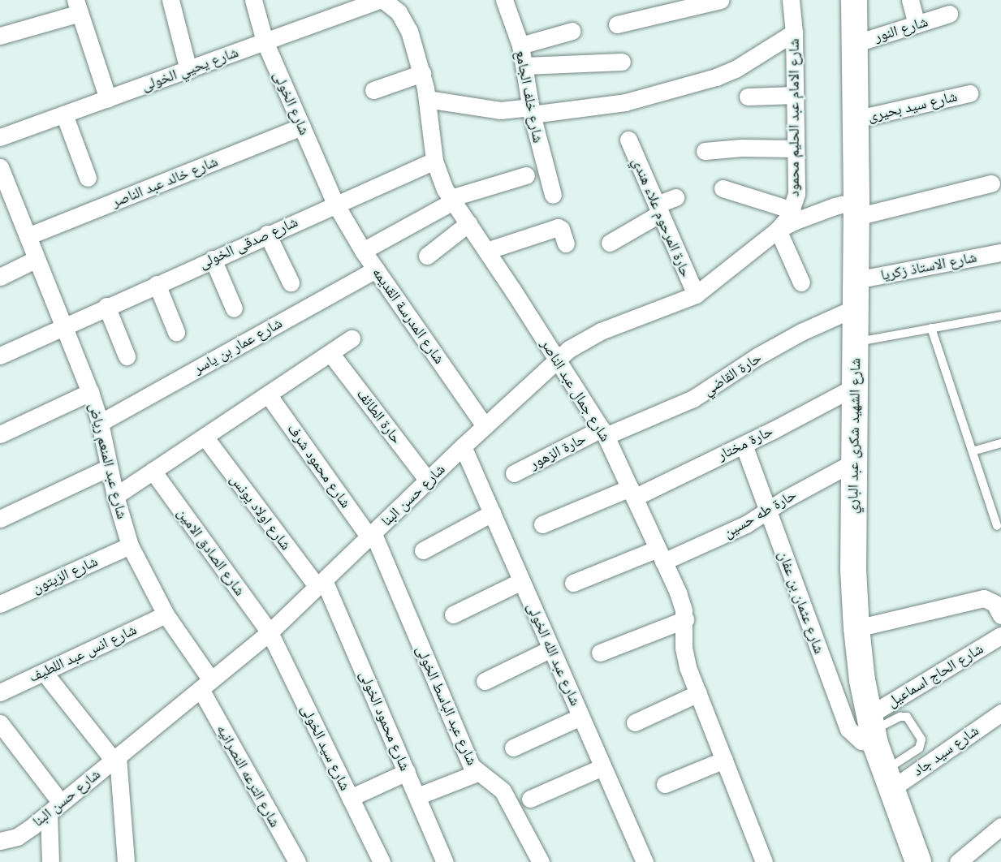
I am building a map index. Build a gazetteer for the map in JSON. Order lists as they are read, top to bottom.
{
  "streets": {
    "main road": ["شارع الشهيد شكرى عبد الباري"],
    "street": [
      "شارع النور",
      "شارع يحيي الخولى",
      "شارع خلف الجامع",
      "شارع الخولى",
      "شارع سيد بحيرى",
      "شارع الامام عبد الحليم محمود",
      "شارع خالد عبد الناصر",
      "حارة المرحوم علاء هندي",
      "شارع صدقى الخولى",
      "شارع الاستاذ زكريا",
      "شارع المدرسة القديمه",
      "شارع عمار بن ياسر",
      "حارة القاضي",
      "شارع جمال عبد الناصر",
      "حارة الطائف",
      "حارة مختار",
      "حارة الزهور",
      "شارع عبد المنعم رياض",
      "شارع محمود شرف",
      "شارع حسن البنا",
      "شارع اولاد يونس",
      "حارة طه حسين",
      "شارع الصادق الامين",
      "شارع الزيتون",
      "شارع عثمان بن عفان",
      "شارع انس عبد اللطيف",
      "شارع عبد الله الخولى",
      "شارع الحاج اسماعيل",
      "شارع عبد الباسط الخولى",
      "شارع محمود الخولى",
      "شارع سيد الخولى",
      "شارع سيد جاد",
      "شارع الترعه النصرانيه"
    ]
  },
  "crossings": [
    ["شارع النور", "شارع الشهيد شكرى عبد الباري"],
    ["شارع يحيي الخولى", "شارع الخولى"],
    ["شارع الخولى", "شارع خالد عبد الناصر"],
    ["شارع الخولى", "شارع صدقى الخولى"],
    ["شارع الخولى", "شارع المدرسة القديمه"],
    ["شارع سيد بحيرى", "شارع الشهيد شكرى عبد الباري"],
    ["شارع الامام عبد الحليم محمود", "شارع حسن البنا"],
    ["شارع خالد عبد الناصر", "شارع عبد المنعم رياض"],
    ["حارة المرحوم علاء هندي", "شارع حسن البنا"],
    ["شارع صدقى الخولى", "شارع المدرسة القديمه"],
    ["شارع صدقى الخولى", "شارع جمال عبد الناصر"],
    ["شارع صدقى الخولى", "شارع عبد المنعم رياض"],
    ["شارع الاستاذ زكريا", "شارع الشهيد شكرى عبد الباري"],
    ["شارع المدرسة القديمه", "شارع عمار بن ياسر"],
    ["شارع المدرسة القديمه", "شارع حسن البنا"],
    ["شارع عمار بن ياسر", "شارع عبد المنعم رياض"],
    ["حارة القاضي", "شارع جمال عبد الناصر"],
    ["حارة القاضي", "شارع الشهيد شكرى عبد الباري"],
    ["حارة القاضي", "حارة الزهور"],
    ["شارع جمال عبد الناصر", "حارة مختار"],
    ["شارع جمال عبد الناصر", "حارة الزهور"],
    ["شارع جمال عبد الناصر", "شارع حسن البنا"],
    ["شارع جمال عبد الناصر", "حارة طه حسين"],
    ["حارة الطائف", "شارع حسن البنا"],
    ["شارع الشهيد شكرى عبد الباري", "حارة مختار"],
    ["شارع الشهيد شكرى عبد الباري", "شارع حسن البنا"],
    ["شارع الشهيد شكرى عبد الباري", "حارة طه حسين"],
    ["شارع الشهيد شكرى عبد الباري", "شارع عثمان بن عفان"],
    ["شارع الشهيد شكرى عبد الباري", "شارع الحاج اسماعيل"],
    ["شارع الشهيد شكرى عبد الباري", "شارع سيد جاد"],
    ["حارة مختار", "شارع عثمان بن عفان"],
    ["شارع عبد المنعم رياض", "شارع حسن البنا"],
    ["شارع عبد المنعم رياض", "شارع الزيتون"],
    ["شارع عبد المنعم رياض", "شارع انس عبد اللطيف"],
    ["شارع عبد المنعم رياض", "شارع الترعه النصرانيه"],
    ["شارع محمود شرف", "شارع حسن البنا"],
    ["شارع محمود شرف", "شارع عبد الباسط الخولى"],
    ["شارع حسن البنا", "شارع اولاد يونس"],
    ["شارع حسن البنا", "شارع الصادق الامين"],
    ["شارع حسن البنا", "شارع عبد الله الخولى"],
    ["شارع حسن البنا", "شارع عبد الباسط الخولى"],
    ["شارع حسن البنا", "شارع محمود الخولى"],
    ["شارع حسن البنا", "شارع سيد الخولى"],
    ["شارع حسن البنا", "شارع الترعه النصرانيه"],
    ["شارع اولاد يونس", "شارع محمود الخولى"],
    ["حارة طه حسين", "شارع عثمان بن عفان"],
    ["شارع الصادق الامين", "شارع سيد الخولى"],
    ["شارع عثمان بن عفان", "شارع الحاج اسماعيل"]
  ]
}
